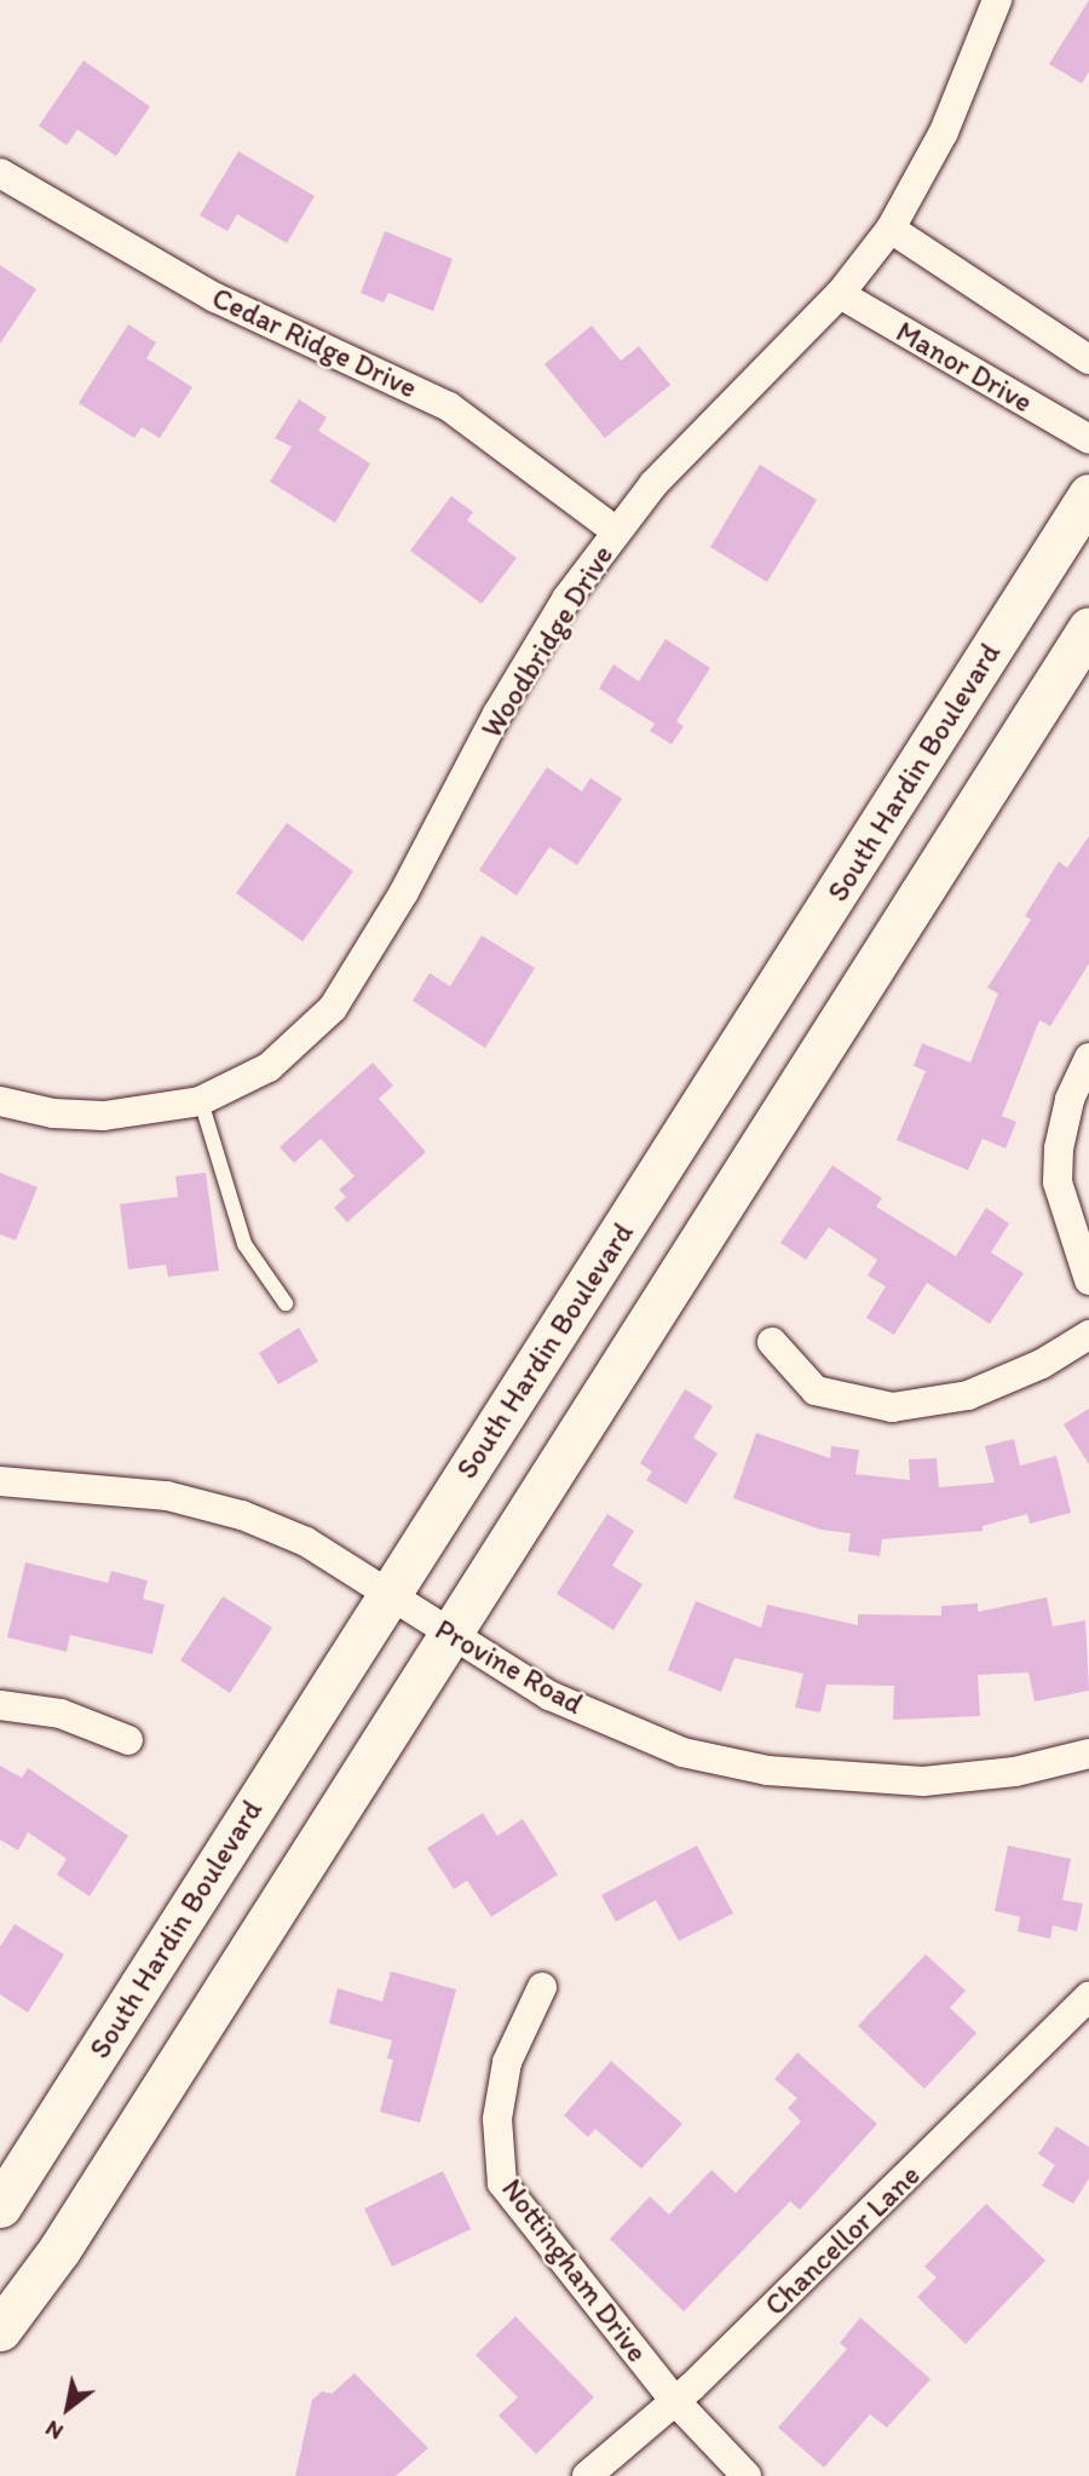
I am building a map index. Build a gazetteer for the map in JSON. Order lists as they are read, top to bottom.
{
  "streets": {
    "main road": ["South Hardin Boulevard"],
    "street": [
      "Cedar Ridge Drive",
      "Manor Drive",
      "Woodbridge Drive",
      "Provine Road",
      "Chancellor Lane",
      "Nottingham Drive"
    ]
  },
  "crossings": [
    ["Cedar Ridge Drive", "Woodbridge Drive"],
    ["Manor Drive", "Woodbridge Drive"],
    ["South Hardin Boulevard", "Provine Road"],
    ["Chancellor Lane", "Nottingham Drive"]
  ],
  "north": "bottom left"
}
